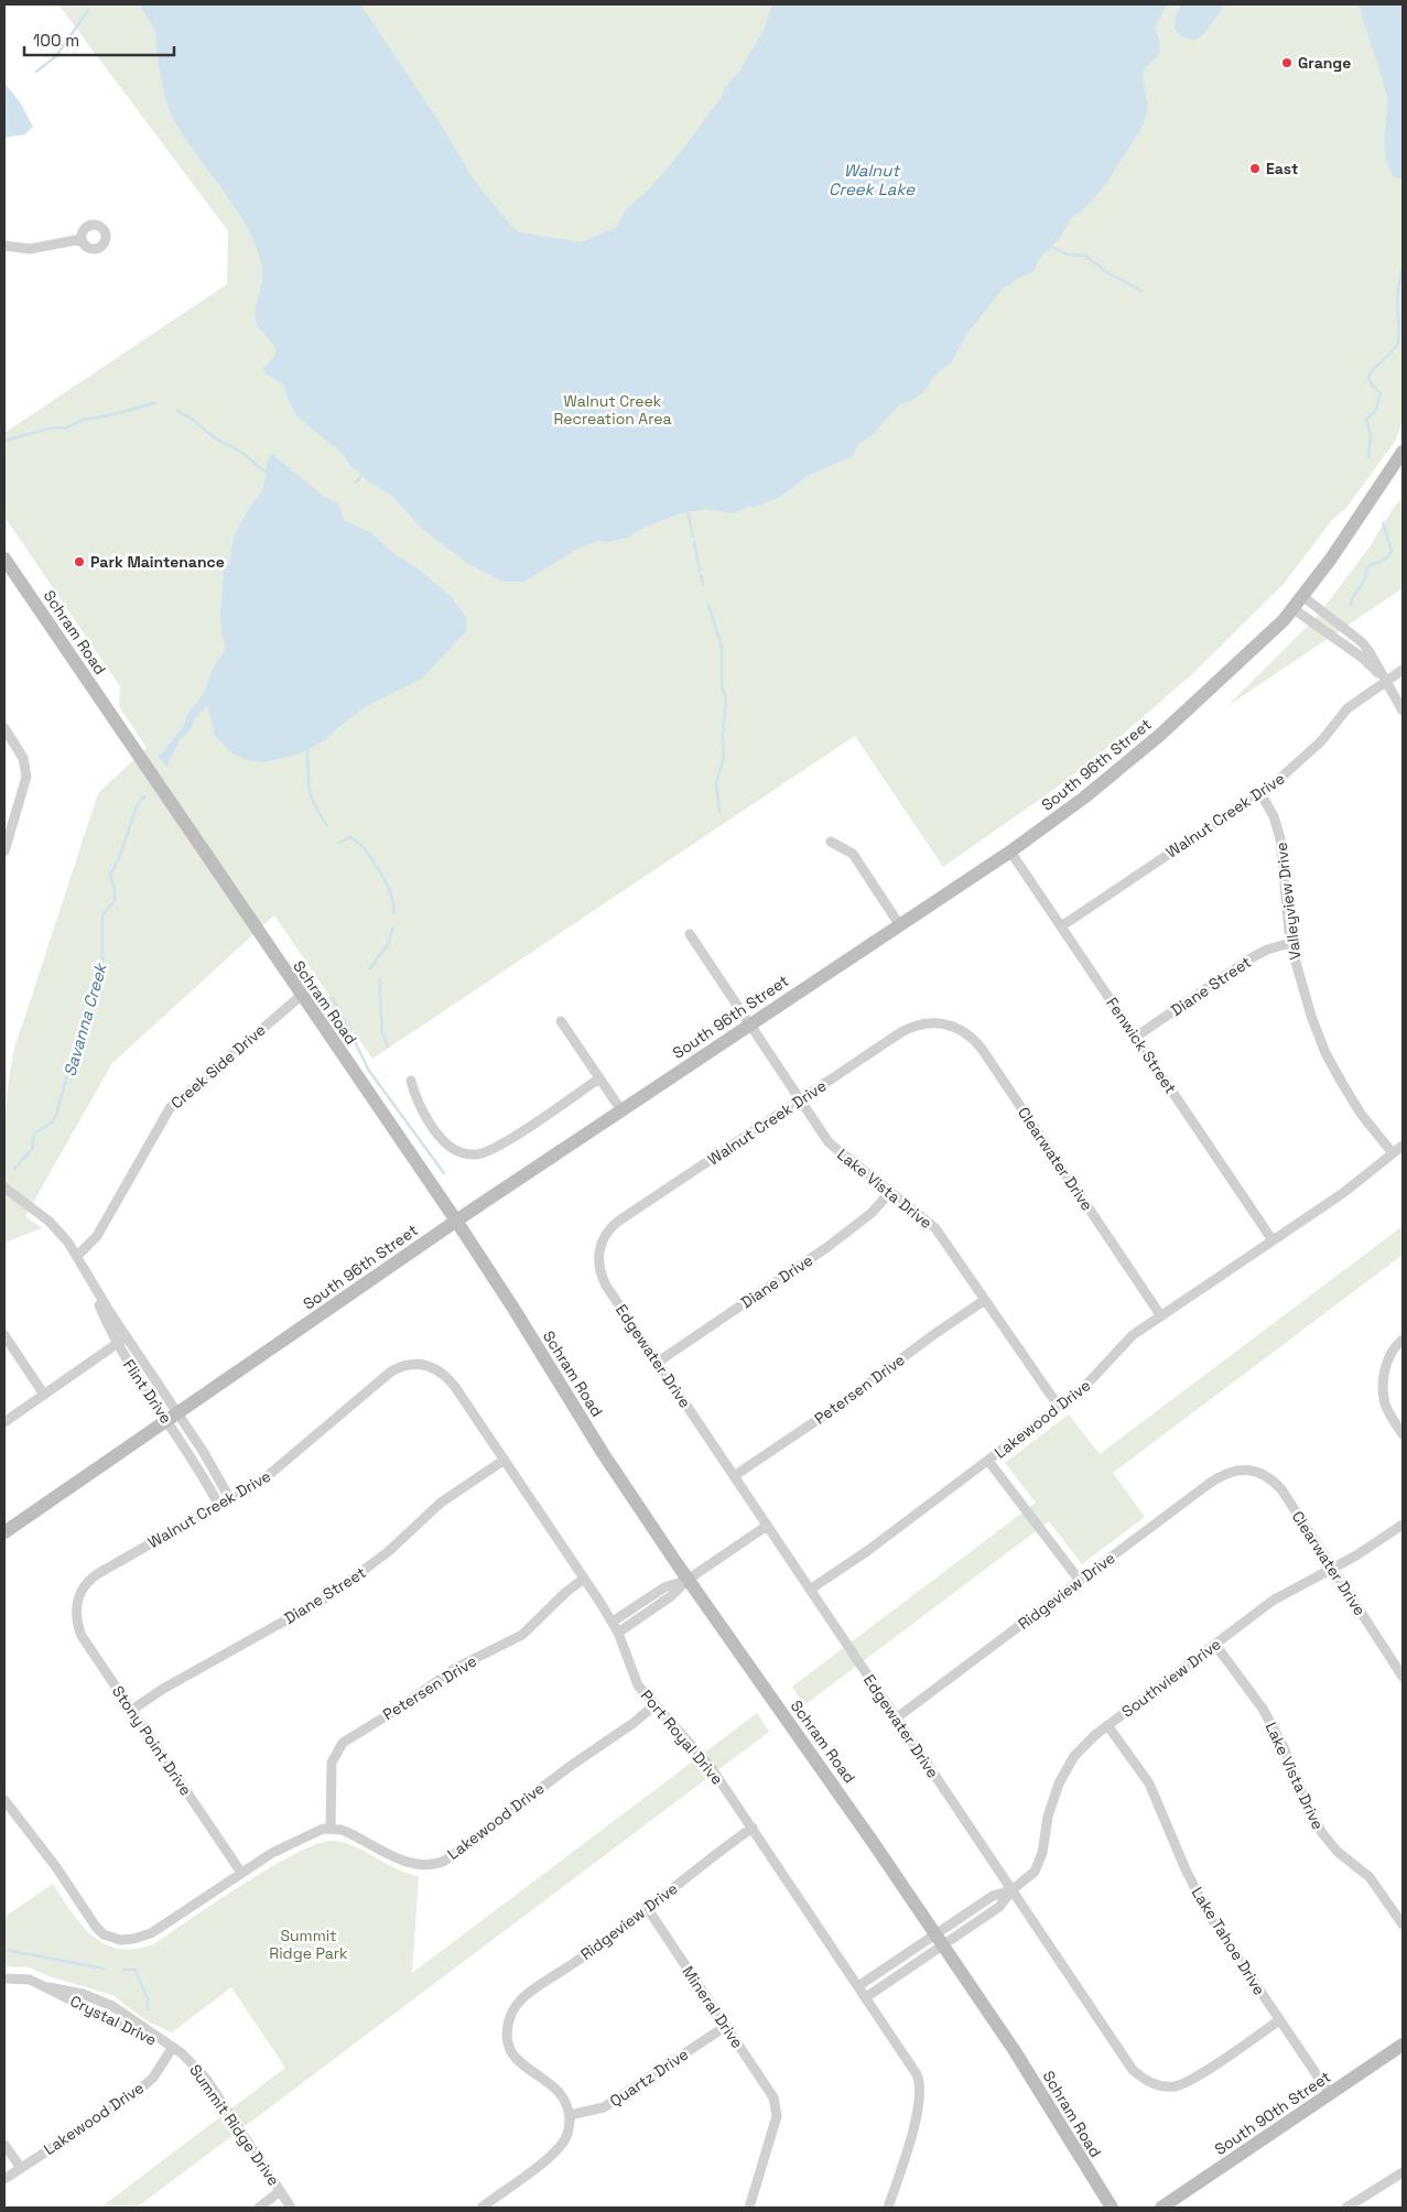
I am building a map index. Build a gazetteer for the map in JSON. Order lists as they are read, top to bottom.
{
  "streets": {
    "main road": ["Schram Road", "South 96th Street", "South 90th Street"],
    "street": [
      "Walnut Creek Drive",
      "Valleyview Drive",
      "Diane Street",
      "Fenwick Street",
      "Creek Side Drive",
      "Clearwater Drive",
      "Lake Vista Drive",
      "Diane Drive",
      "Edgewater Drive",
      "Petersen Drive",
      "Flint Drive",
      "Lakewood Drive",
      "Ridgeview Drive",
      "Southview Drive",
      "Port Royal Drive",
      "Stony Point Drive",
      "Lake Tahoe Drive",
      "Mineral Drive",
      "Crystal Drive",
      "Quartz Drive",
      "Summit Ridge Drive"
    ]
  },
  "crossings": [
    ["Schram Road", "South 96th Street"],
    ["Schram Road", "Creek Side Drive"],
    ["Schram Road", "Southview Drive"],
    ["South 96th Street", "Fenwick Street"],
    ["South 96th Street", "Lake Vista Drive"],
    ["South 96th Street", "Flint Drive"],
    ["Walnut Creek Drive", "Valleyview Drive"],
    ["Walnut Creek Drive", "Fenwick Street"],
    ["Walnut Creek Drive", "Clearwater Drive"],
    ["Walnut Creek Drive", "Lake Vista Drive"],
    ["Walnut Creek Drive", "Edgewater Drive"],
    ["Walnut Creek Drive", "Flint Drive"],
    ["Walnut Creek Drive", "Port Royal Drive"],
    ["Walnut Creek Drive", "Stony Point Drive"],
    ["Valleyview Drive", "Diane Street"],
    ["Valleyview Drive", "Lakewood Drive"],
    ["Diane Street", "Fenwick Street"],
    ["Diane Street", "Port Royal Drive"],
    ["Diane Street", "Stony Point Drive"],
    ["Fenwick Street", "Lakewood Drive"],
    ["Creek Side Drive", "Flint Drive"],
    ["Clearwater Drive", "Lakewood Drive"],
    ["Clearwater Drive", "Ridgeview Drive"],
    ["Clearwater Drive", "Southview Drive"],
    ["Lake Vista Drive", "Diane Drive"],
    ["Lake Vista Drive", "Petersen Drive"],
    ["Lake Vista Drive", "Lakewood Drive"],
    ["Lake Vista Drive", "Southview Drive"],
    ["Diane Drive", "Edgewater Drive"],
    ["Edgewater Drive", "Petersen Drive"],
    ["Edgewater Drive", "Lakewood Drive"],
    ["Edgewater Drive", "Ridgeview Drive"],
    ["Edgewater Drive", "Southview Drive"],
    ["Edgewater Drive", "Lake Tahoe Drive"],
    ["Petersen Drive", "Lakewood Drive"],
    ["Petersen Drive", "Port Royal Drive"],
    ["Lakewood Drive", "Port Royal Drive"],
    ["Lakewood Drive", "Crystal Drive"],
    ["Lakewood Drive", "Summit Ridge Drive"],
    ["Ridgeview Drive", "Port Royal Drive"],
    ["Ridgeview Drive", "Mineral Drive"],
    ["Ridgeview Drive", "Quartz Drive"],
    ["Southview Drive", "Port Royal Drive"],
    ["Southview Drive", "Lake Tahoe Drive"],
    ["Lake Tahoe Drive", "South 90th Street"],
    ["Mineral Drive", "Quartz Drive"],
    ["Crystal Drive", "Summit Ridge Drive"]
  ],
  "water": ["Walnut Creek Lake", "Savanna Creek"],
  "parks": ["Walnut Creek Recreation Area", "Summit Ridge Park"],
  "places": ["Grange", "East", "Park Maintenance"],
  "scale_bar": "100 m"
}
